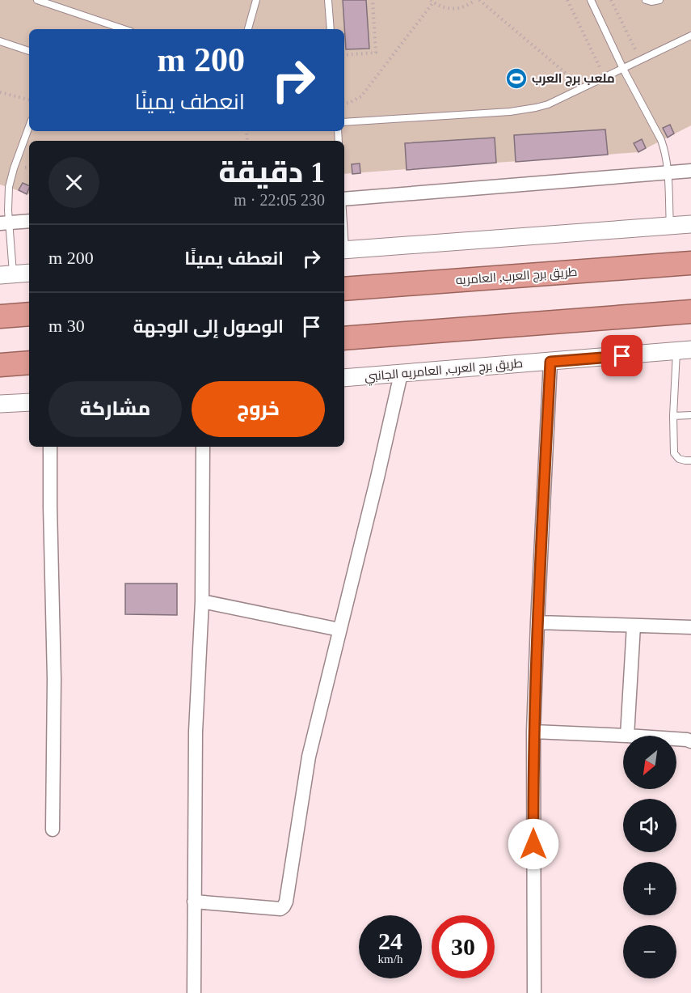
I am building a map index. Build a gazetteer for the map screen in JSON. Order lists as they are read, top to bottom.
{
  "streets": {
    "highway": ["طريق برج العرب, العامريه"],
    "street": ["طريق برج العرب, العامريه الجانبي"]
  },
  "places": {
    "sports": ["ملعب برج العرب"]
  },
  "north": "bottom left",
  "page": {
    "turn": ["200 m", "انعطف يمينًا"],
    "heading": ["1 دقيقة", "230 m · 22:05"],
    "list": [
      {
        "name": "انعطف يمينًا",
        "value": "200 m"
      },
      {
        "name": "الوصول إلى الوجهة",
        "value": "30 m"
      }
    ],
    "buttons": ["خروج", "مشاركة"],
    "map_buttons": ["+", "−"],
    "speed": "24 km/h",
    "limit": "30"
  }
}
